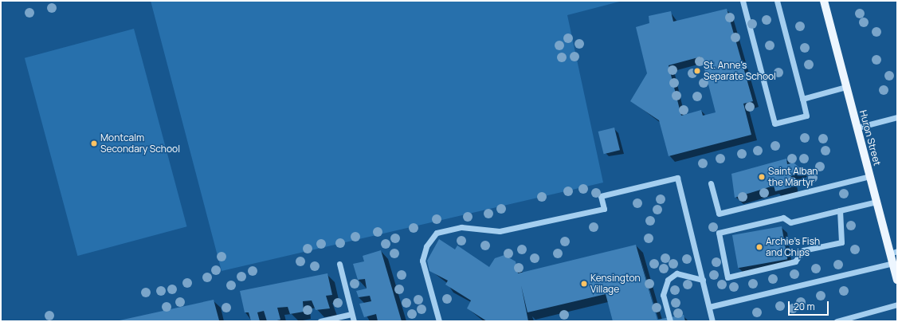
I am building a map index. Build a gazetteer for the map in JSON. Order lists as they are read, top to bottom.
{
  "streets": {
    "main road": ["Huron Street"]
  },
  "places": [
    "St. Anne's Separate School",
    "Montcalm Secondary School",
    "Saint Alban the Martyr",
    "Archie's Fish and Chips",
    "Kensington Village"
  ],
  "scale_bar": "20 m"
}
